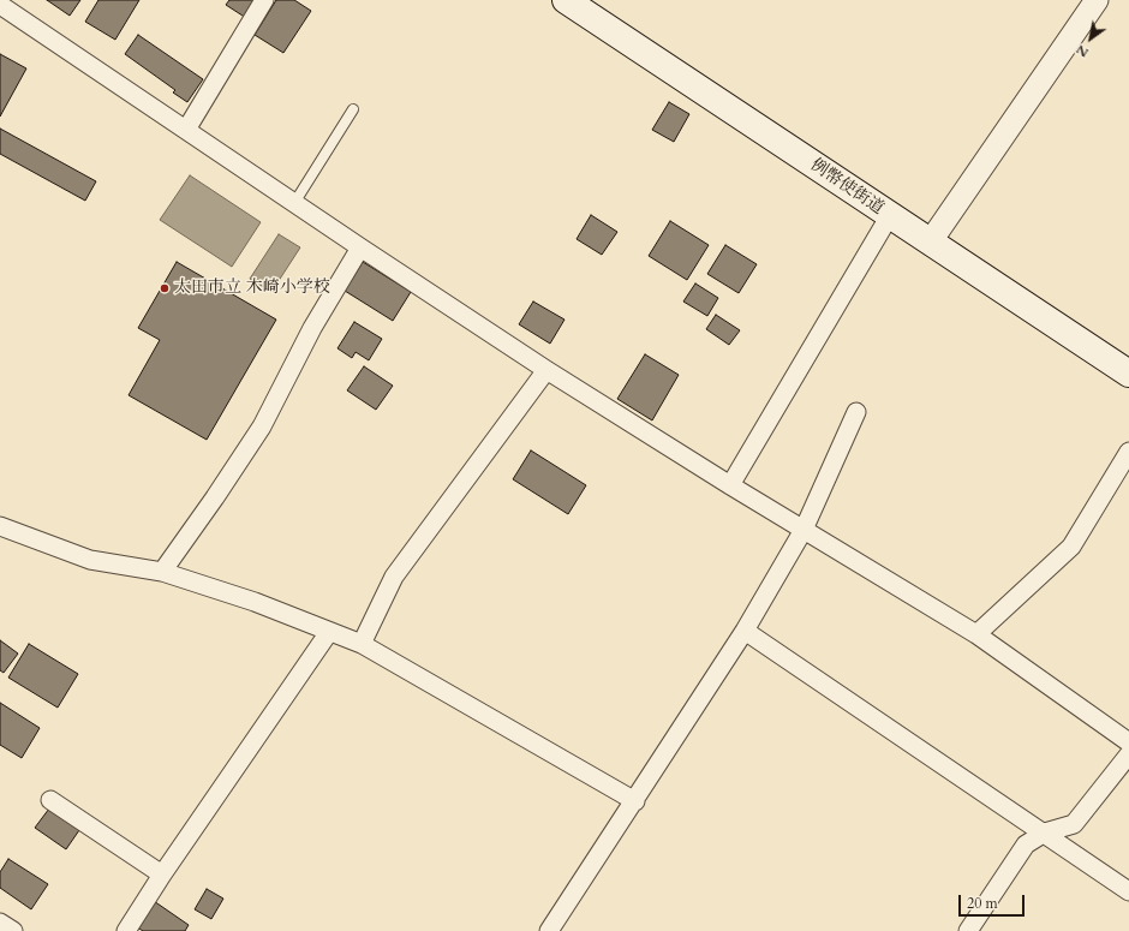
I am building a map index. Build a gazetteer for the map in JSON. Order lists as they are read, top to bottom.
{
  "streets": {
    "main road": ["例幣使街道"]
  },
  "places": ["太田市立 木崎小学校"],
  "scale_bar": "20 m",
  "north": "bottom left"
}
